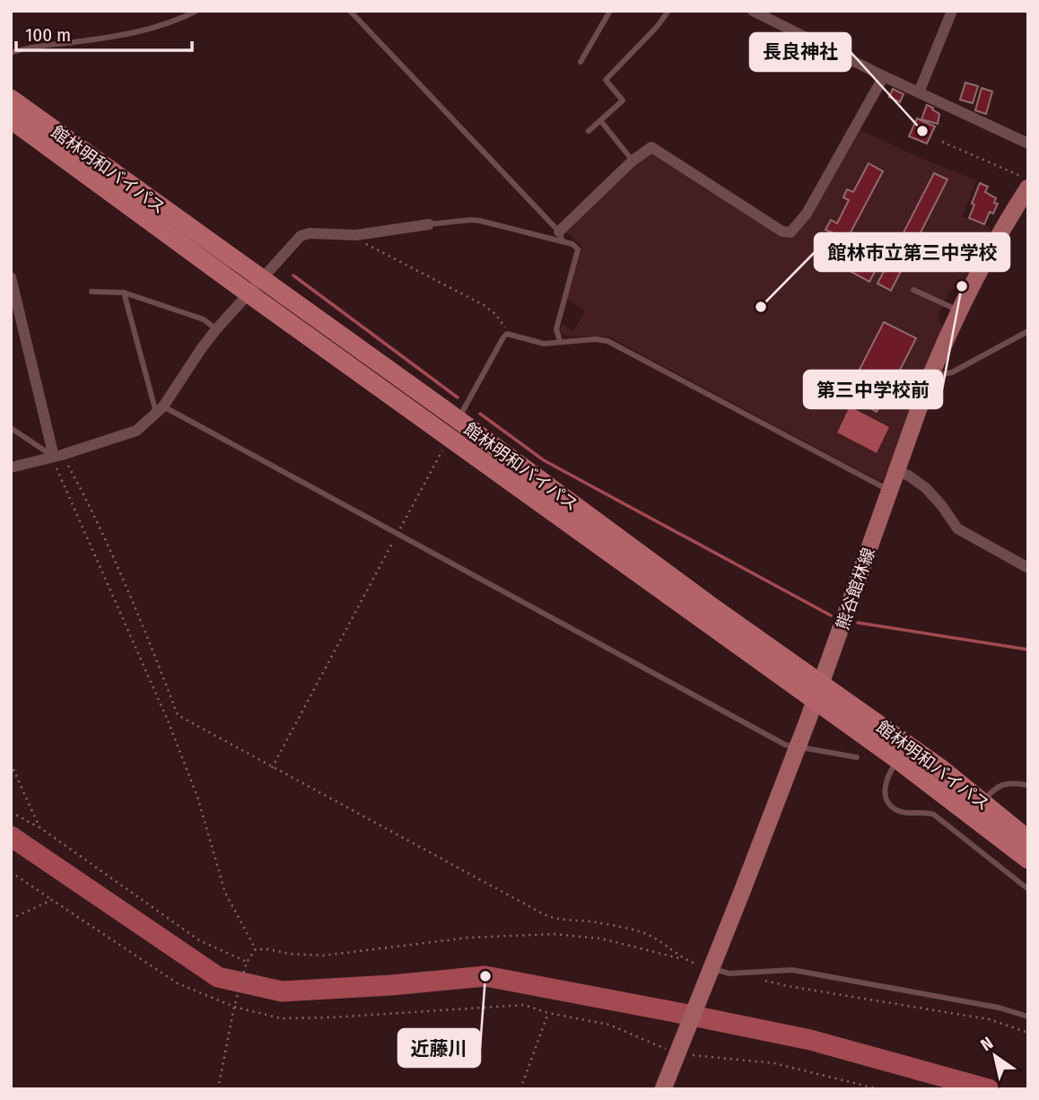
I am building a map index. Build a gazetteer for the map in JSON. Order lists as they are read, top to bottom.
{
  "streets": {
    "highway": ["館林明和バイパス"],
    "main road": ["熊谷館林線"]
  },
  "crossings": [
    ["館林明和バイパス", "熊谷館林線"]
  ],
  "places": [
    "長良神社",
    "第三中学校前",
    "館林市立第三中学校",
    "近藤川"
  ],
  "scale_bar": "100 m",
  "north": "top left"
}
